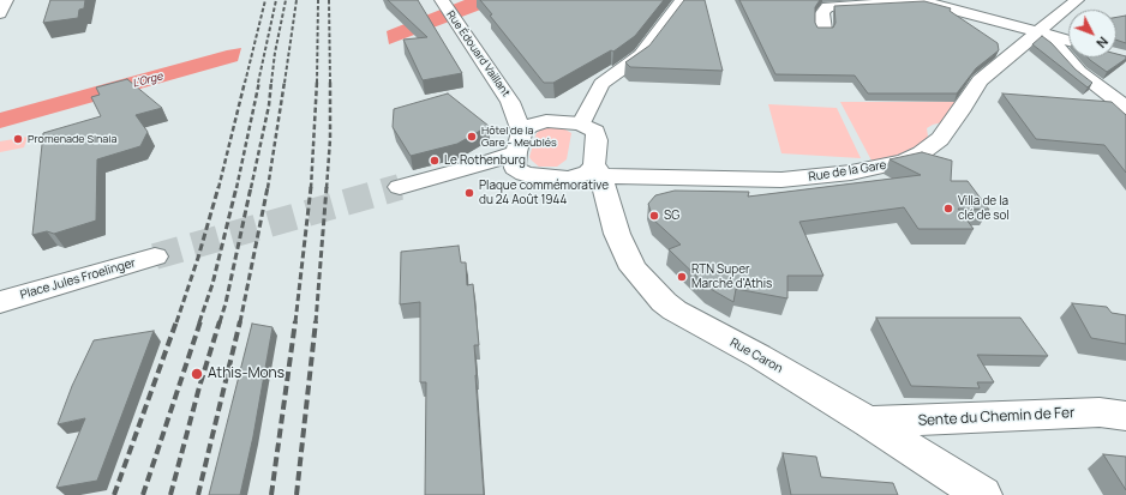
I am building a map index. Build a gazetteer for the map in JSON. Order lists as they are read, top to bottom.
{
  "streets": {
    "street": [
      "Rue Édouard Vaillant",
      "Rue de la Gare",
      "Place Jules Froelinger",
      "Rue Caron",
      "Sente du Chemin de Fer"
    ]
  },
  "crossings": [
    ["Rue Édouard Vaillant", "Rue de la Gare"],
    ["Rue Édouard Vaillant", "Rue Caron"],
    ["Rue de la Gare", "Rue Caron"],
    ["Rue Caron", "Sente du Chemin de Fer"]
  ],
  "water": ["L'Orge"],
  "places": [
    "Hôtel de la Gare - Meublés",
    "Promenade Sinaia",
    "Le Rothenburg",
    "Plaque commémorative du 24 Août 1944",
    "Villa de la clé de sol",
    "SG",
    "RTN Super Marché d'Athis",
    "Athis-Mons"
  ],
  "north": "bottom right"
}
